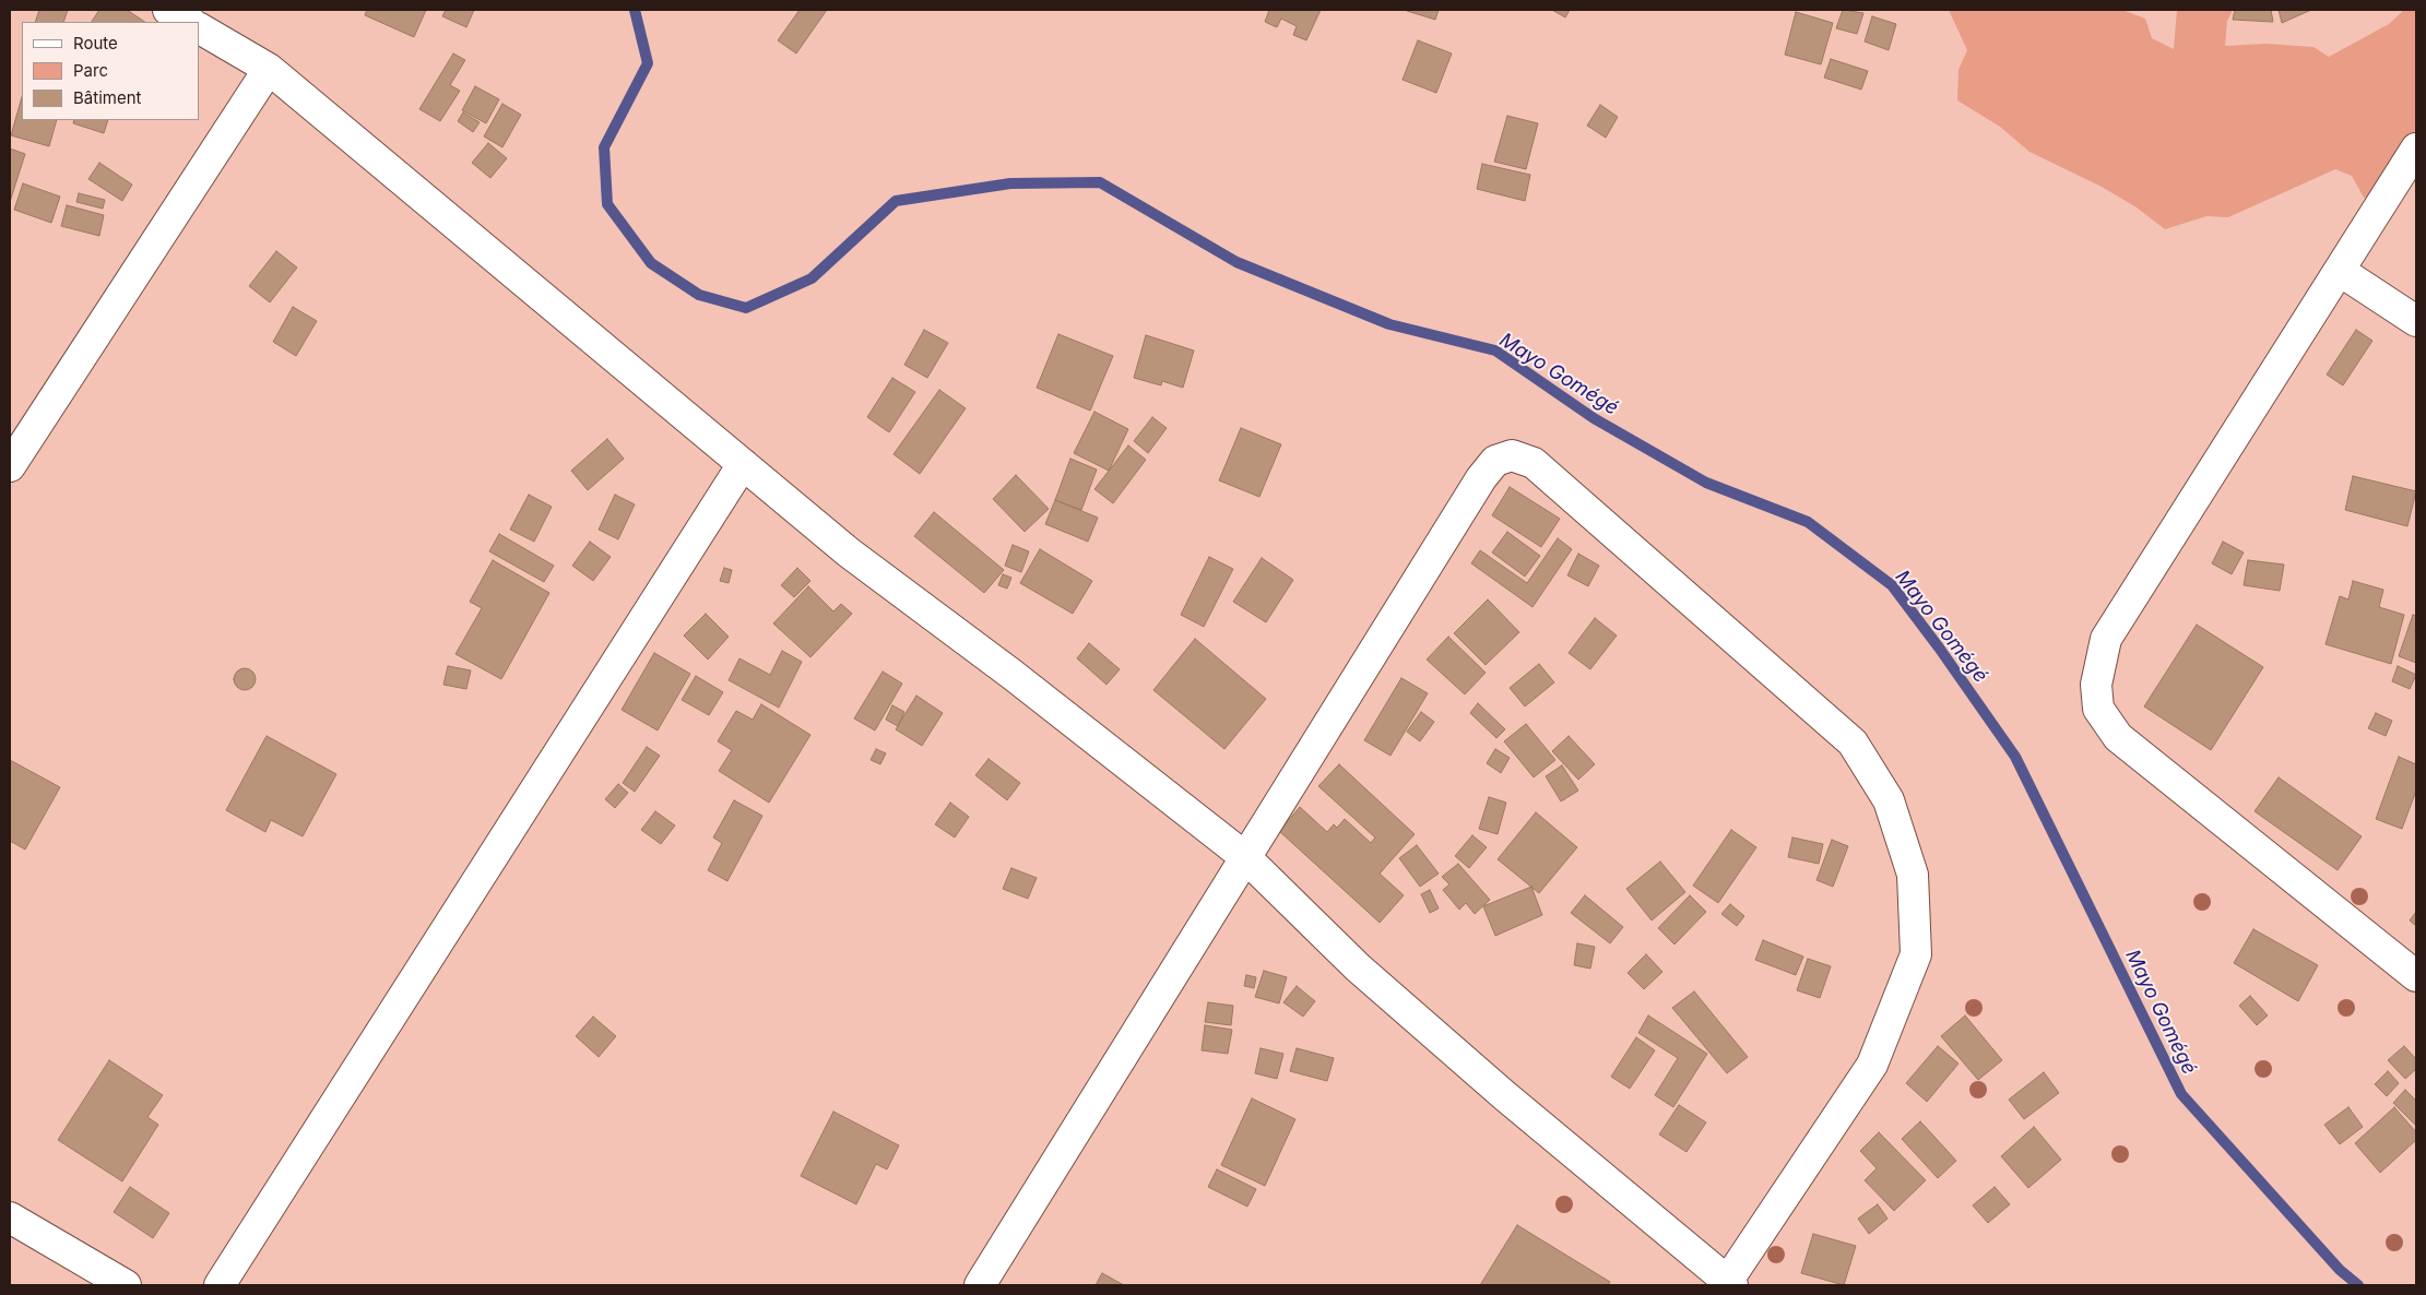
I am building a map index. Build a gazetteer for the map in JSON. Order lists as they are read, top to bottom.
{
  "water": ["Mayo Gomégé"],
  "legend": ["Route", "Parc", "Bâtiment"]
}
